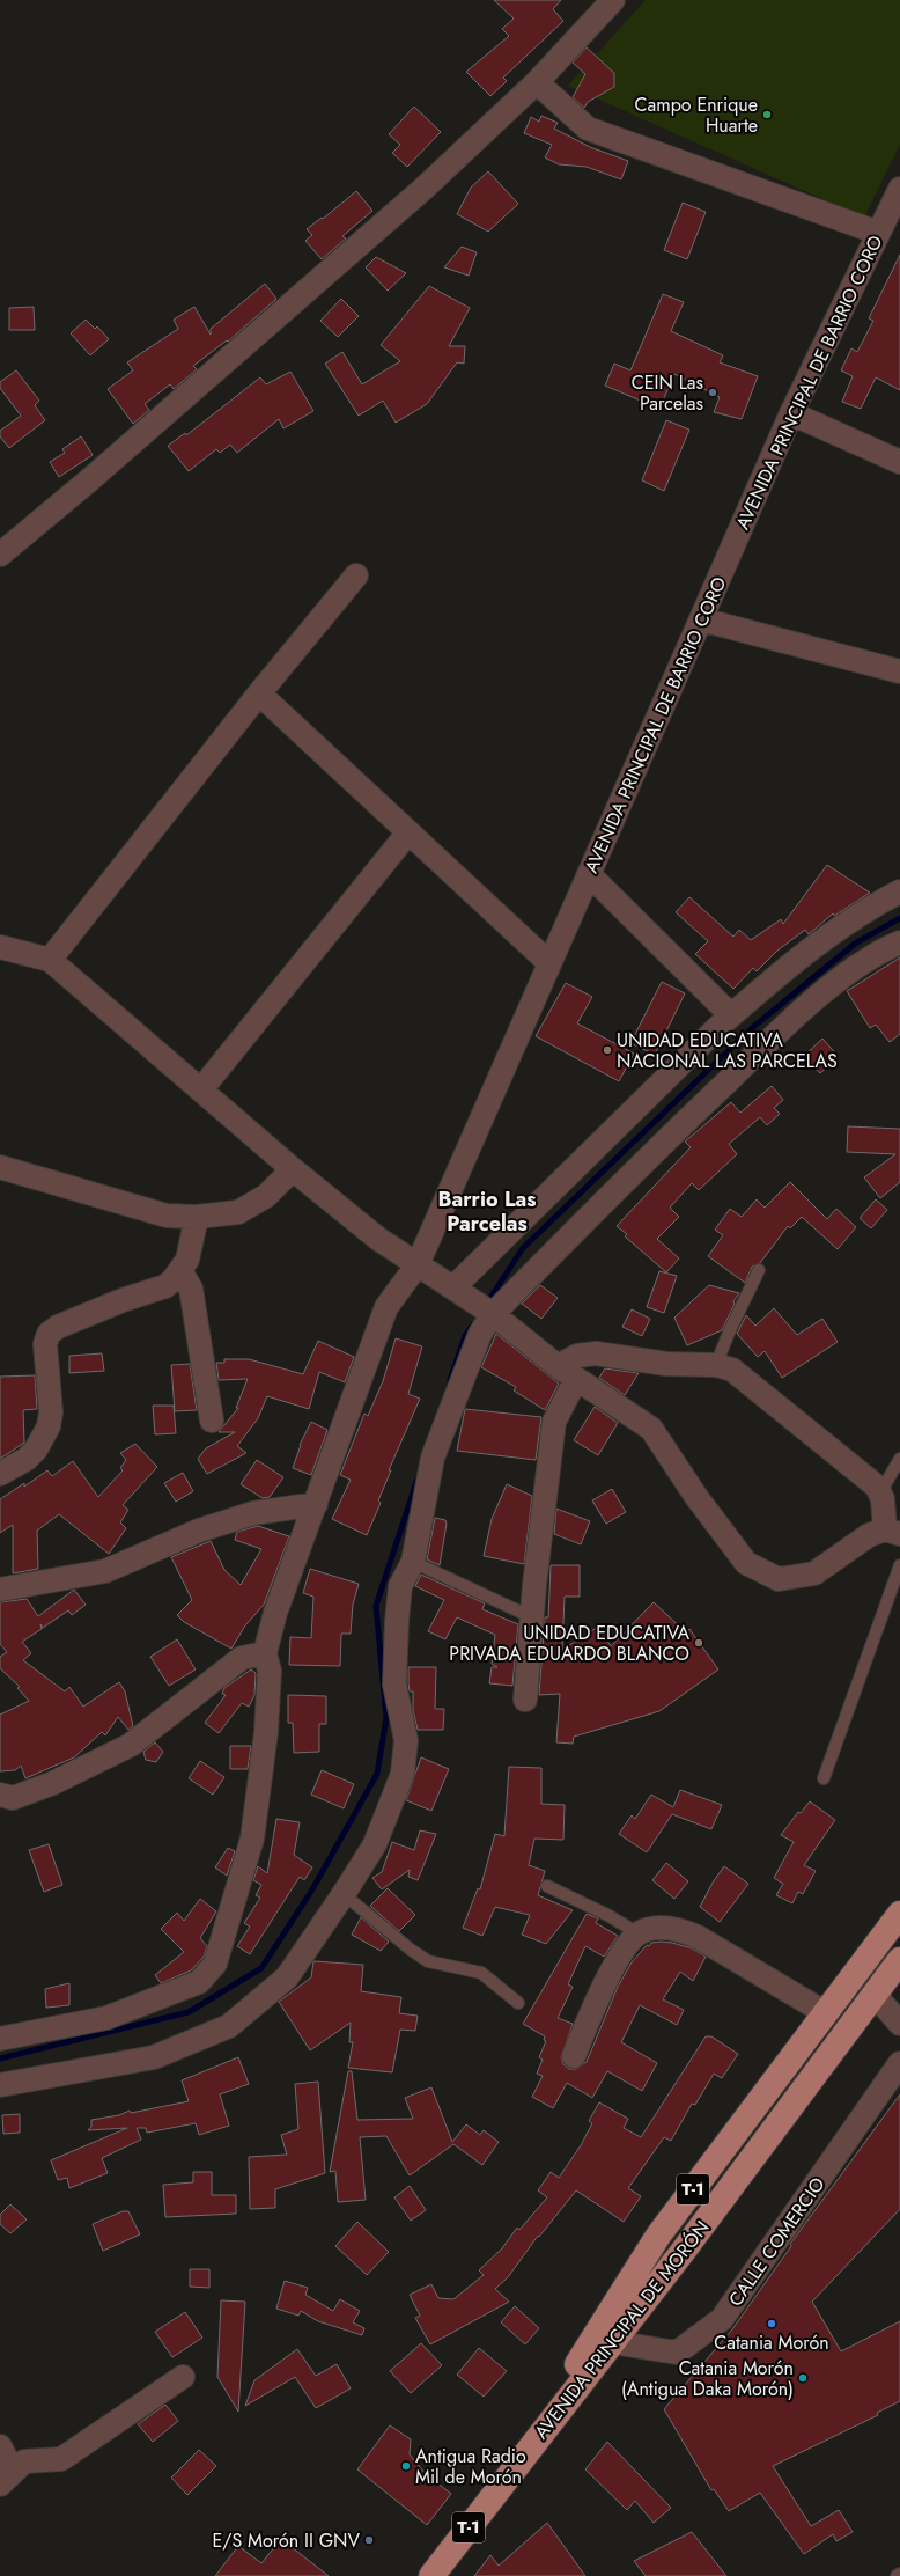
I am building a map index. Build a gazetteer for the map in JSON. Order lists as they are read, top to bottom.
{
  "streets": {
    "main road": ["T-1", "AVENIDA PRINCIPAL DE MORÓN"],
    "street": ["AVENIDA PRINCIPAL DE BARRIO CORO", "CALLE COMERCIO"]
  },
  "crossings": [
    ["T-1", "AVENIDA PRINCIPAL DE MORÓN"],
    ["CALLE COMERCIO", "AVENIDA PRINCIPAL DE MORÓN"]
  ],
  "districts": ["Barrio Las Parcelas"],
  "places": [
    "Campo Enrique Huarte",
    "CEIN Las Parcelas",
    "UNIDAD EDUCATIVA NACIONAL LAS PARCELAS",
    "UNIDAD EDUCATIVA PRIVADA EDUARDO BLANCO",
    "Catania Morón",
    "Catania Morón (Antigua Daka Morón)",
    "Antigua Radio Mil de Morón",
    "E/S Morón II GNV"
  ]
}
